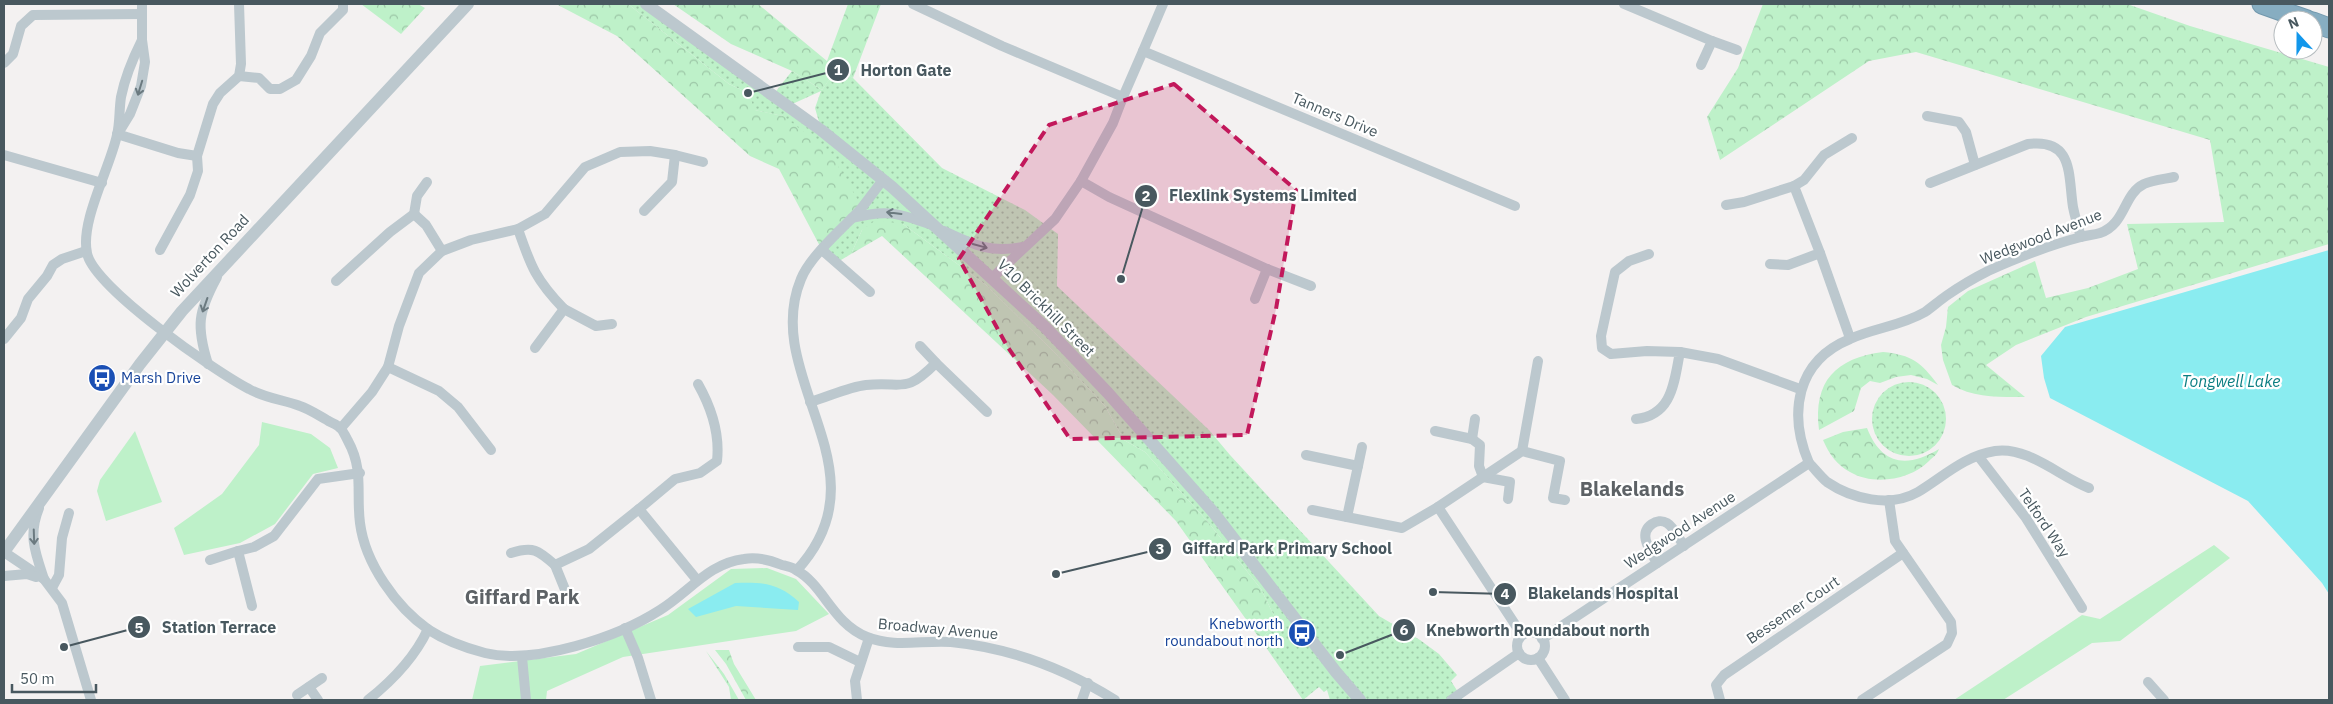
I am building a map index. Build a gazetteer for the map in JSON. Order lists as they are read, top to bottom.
{
  "streets": {
    "street": [
      "Tanners Drive",
      "Wedgwood Avenue",
      "Wolverton Road",
      "V10 Brickhill Street",
      "Telford Way",
      "Bessemer Court",
      "Broadway Avenue"
    ]
  },
  "crossings": [
    ["Wedgwood Avenue", "Telford Way"]
  ],
  "districts": ["Blakelands", "Giffard Park"],
  "water": ["Tongwell Lake"],
  "places": {
    "other": [
      "Horton Gate",
      "Flexlink Systems Limited",
      "Giffard Park Primary School",
      "Blakelands Hospital",
      "Station Terrace",
      "Knebworth Roundabout north"
    ],
    "bus stop": ["Marsh Drive", "Knebworth roundabout north"]
  },
  "scale_bar": "50 m",
  "north": "top"
}
